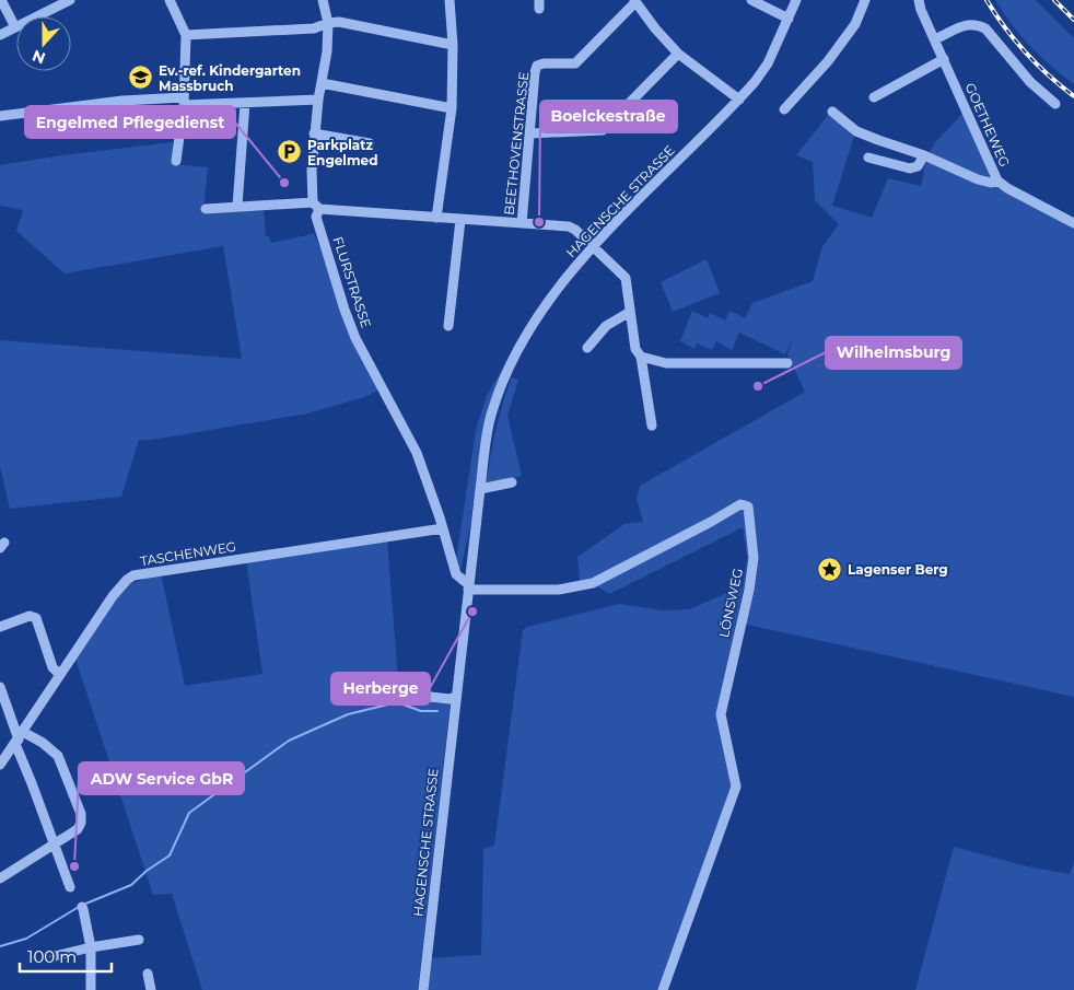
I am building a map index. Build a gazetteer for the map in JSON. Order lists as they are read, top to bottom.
{
  "streets": {
    "street": [
      "GOETHEWEG",
      "BEETHOVENSTRASSE",
      "HAGENSCHE STRASSE",
      "FLURSTRASSE",
      "TASCHENWEG",
      "LÖNSWEG"
    ]
  },
  "crossings": [
    ["HAGENSCHE STRASSE", "FLURSTRASSE"],
    ["HAGENSCHE STRASSE", "LÖNSWEG"],
    ["FLURSTRASSE", "TASCHENWEG"],
    ["FLURSTRASSE", "LÖNSWEG"]
  ],
  "places": {
    "school or university": ["Ev.-ref. Kindergarten Massbruch"],
    "parking": ["Parkplatz Engelmed"],
    "other": [
      "Engelmed Pflegedienst",
      "Boelckestraße",
      "Wilhelmsburg",
      "Herberge",
      "ADW Service GbR"
    ],
    "place": ["Lagenser Berg"]
  },
  "scale_bar": "100 m",
  "north": "bottom"
}
